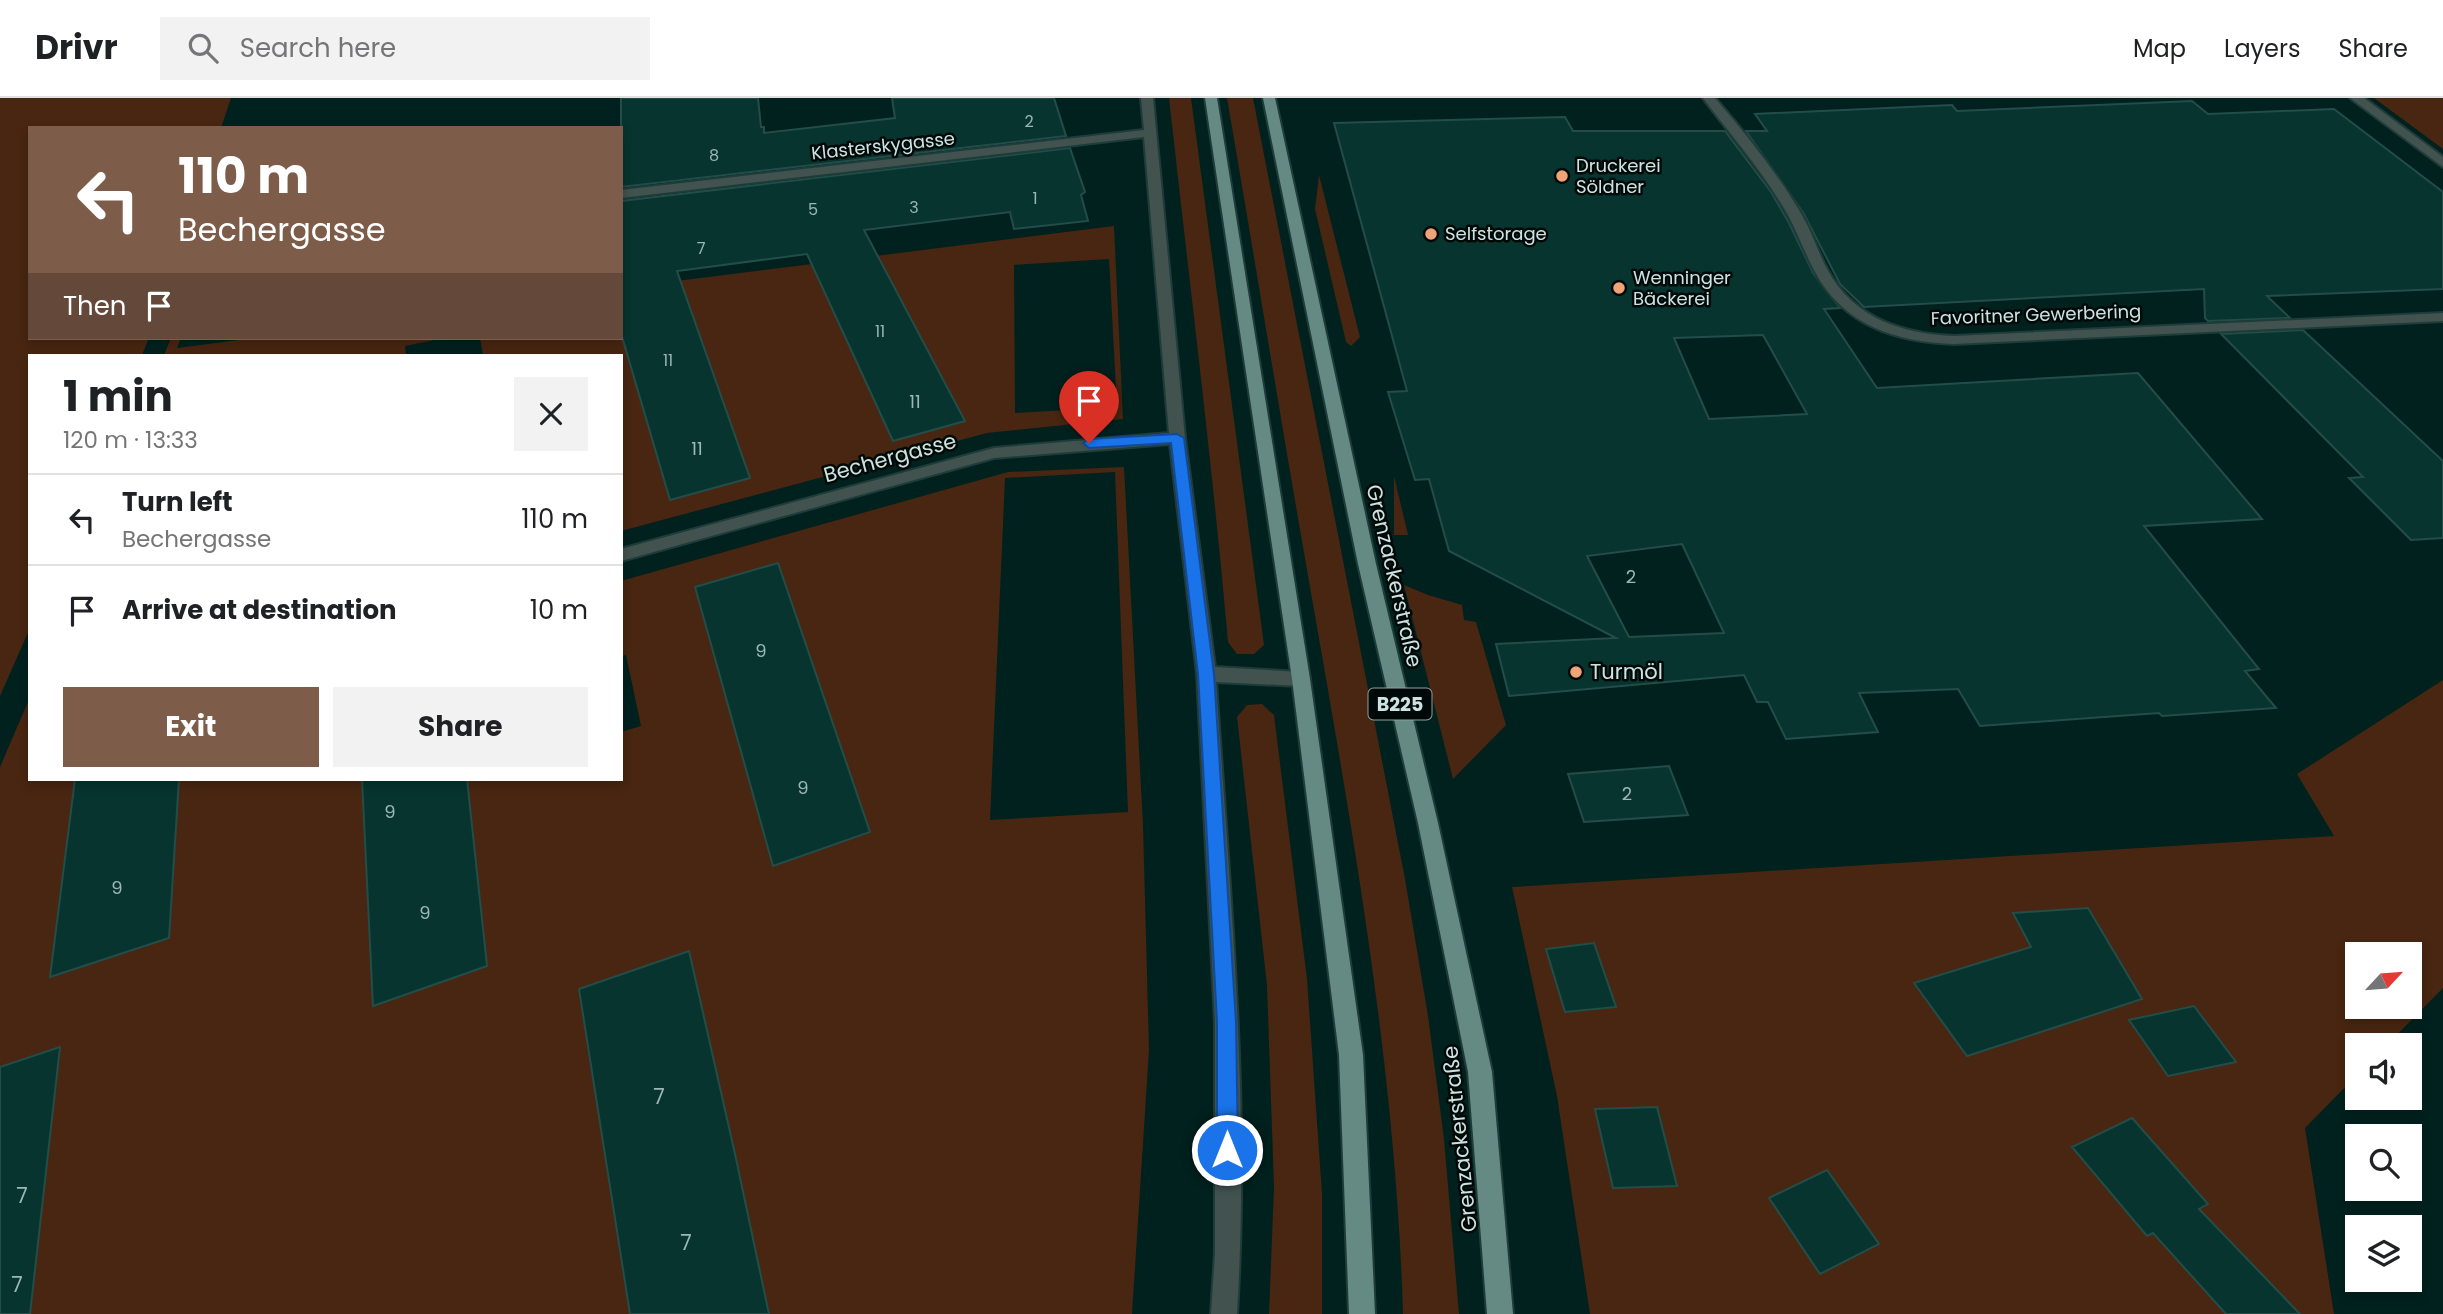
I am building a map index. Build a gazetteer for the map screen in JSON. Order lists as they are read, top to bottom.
{
  "streets": {
    "main road": ["Grenzackerstraße", "B225"],
    "street": ["Klasterskygasse", "Favoritner Gewerbering", "Bechergasse"]
  },
  "places": [
    "Druckerei Söldner",
    "Selfstorage",
    "Wenninger Bäckerei",
    "Turmöl"
  ],
  "house_numbers": [
    "2",
    "8",
    "1",
    "3",
    "5",
    "7",
    "11",
    "11",
    "11",
    "11",
    "2",
    "9",
    "9",
    "2",
    "9",
    "9",
    "9",
    "7",
    "7",
    "7",
    "7"
  ],
  "north": "top right",
  "page": {
    "header": "Drivr",
    "search": "Search here",
    "nav": ["Map", "Layers", "Share"],
    "turn": ["110 m", "Bechergasse"],
    "then": "Then",
    "heading": ["1 min", "120 m · 13:33"],
    "list": [
      {
        "name": "Turn left",
        "note": "Bechergasse",
        "value": "110 m"
      },
      {
        "name": "Arrive at destination",
        "value": "10 m"
      }
    ],
    "buttons": ["Exit", "Share"]
  }
}
